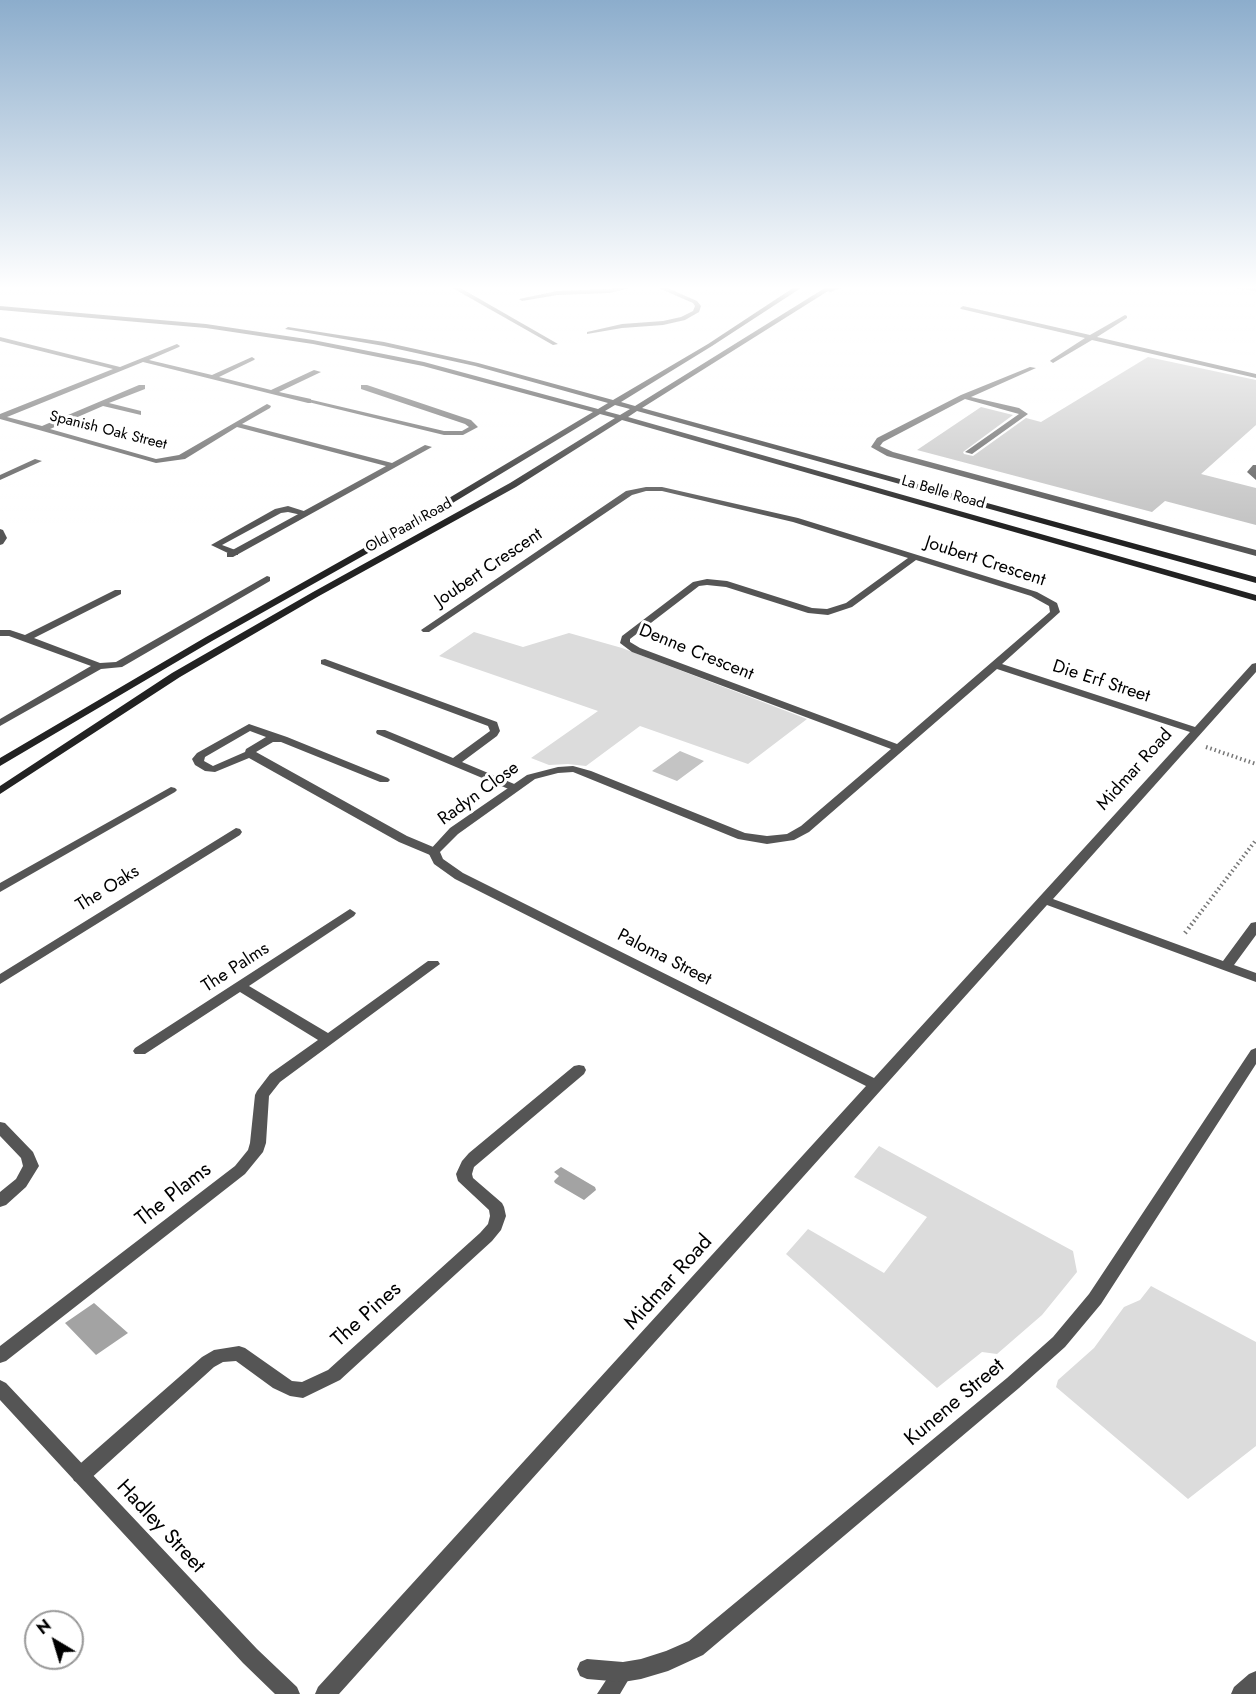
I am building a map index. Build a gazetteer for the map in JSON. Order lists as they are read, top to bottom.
{
  "streets": {
    "main road": ["La Belle Road", "Old Paarl Road"],
    "street": [
      "Spanish Oak Street",
      "Joubert Crescent",
      "Denne Crescent",
      "Die Erf Street",
      "Midmar Road",
      "Radyn Close",
      "The Oaks",
      "Paloma Street",
      "The Palms",
      "The Plams",
      "The Pines",
      "Kunene Street",
      "Hadley Street"
    ]
  },
  "crossings": [
    ["La Belle Road", "Old Paarl Road"],
    ["Joubert Crescent", "Denne Crescent"],
    ["Joubert Crescent", "Die Erf Street"],
    ["Joubert Crescent", "Radyn Close"],
    ["Die Erf Street", "Midmar Road"],
    ["Midmar Road", "Paloma Street"],
    ["Radyn Close", "Paloma Street"],
    ["The Pines", "Hadley Street"]
  ],
  "north": "top left"
}
